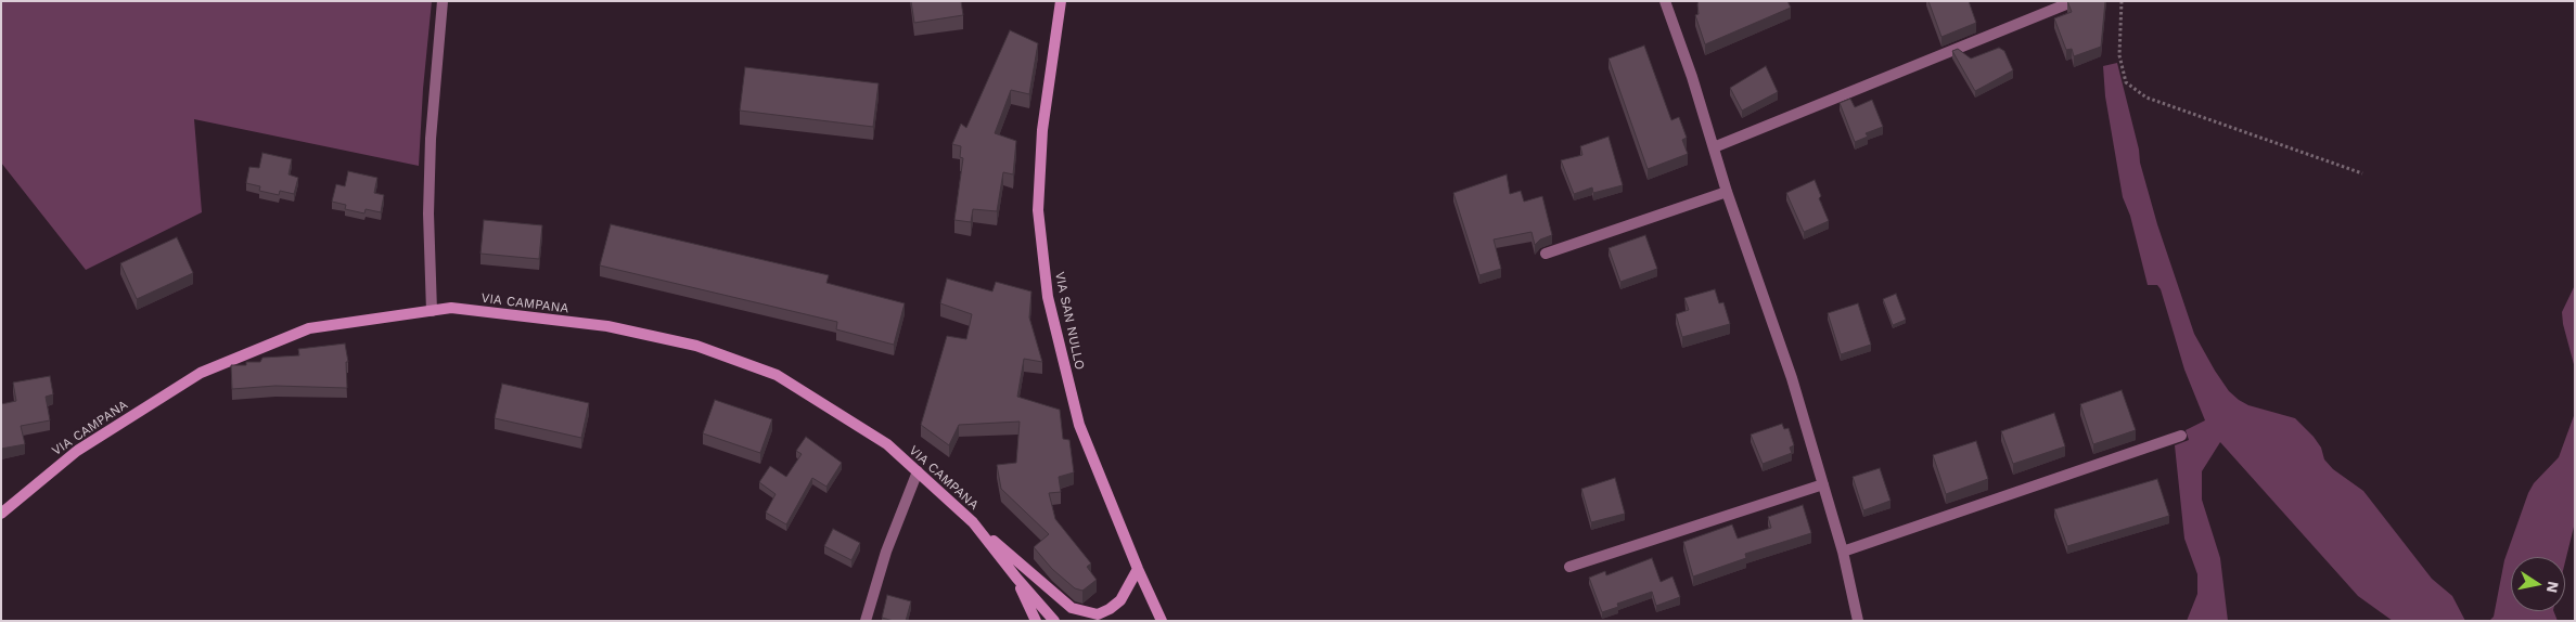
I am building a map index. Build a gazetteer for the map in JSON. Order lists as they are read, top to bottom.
{
  "streets": {
    "main road": ["VIA CAMPANA", "VIA SAN NULLO"]
  },
  "north": "right"
}
